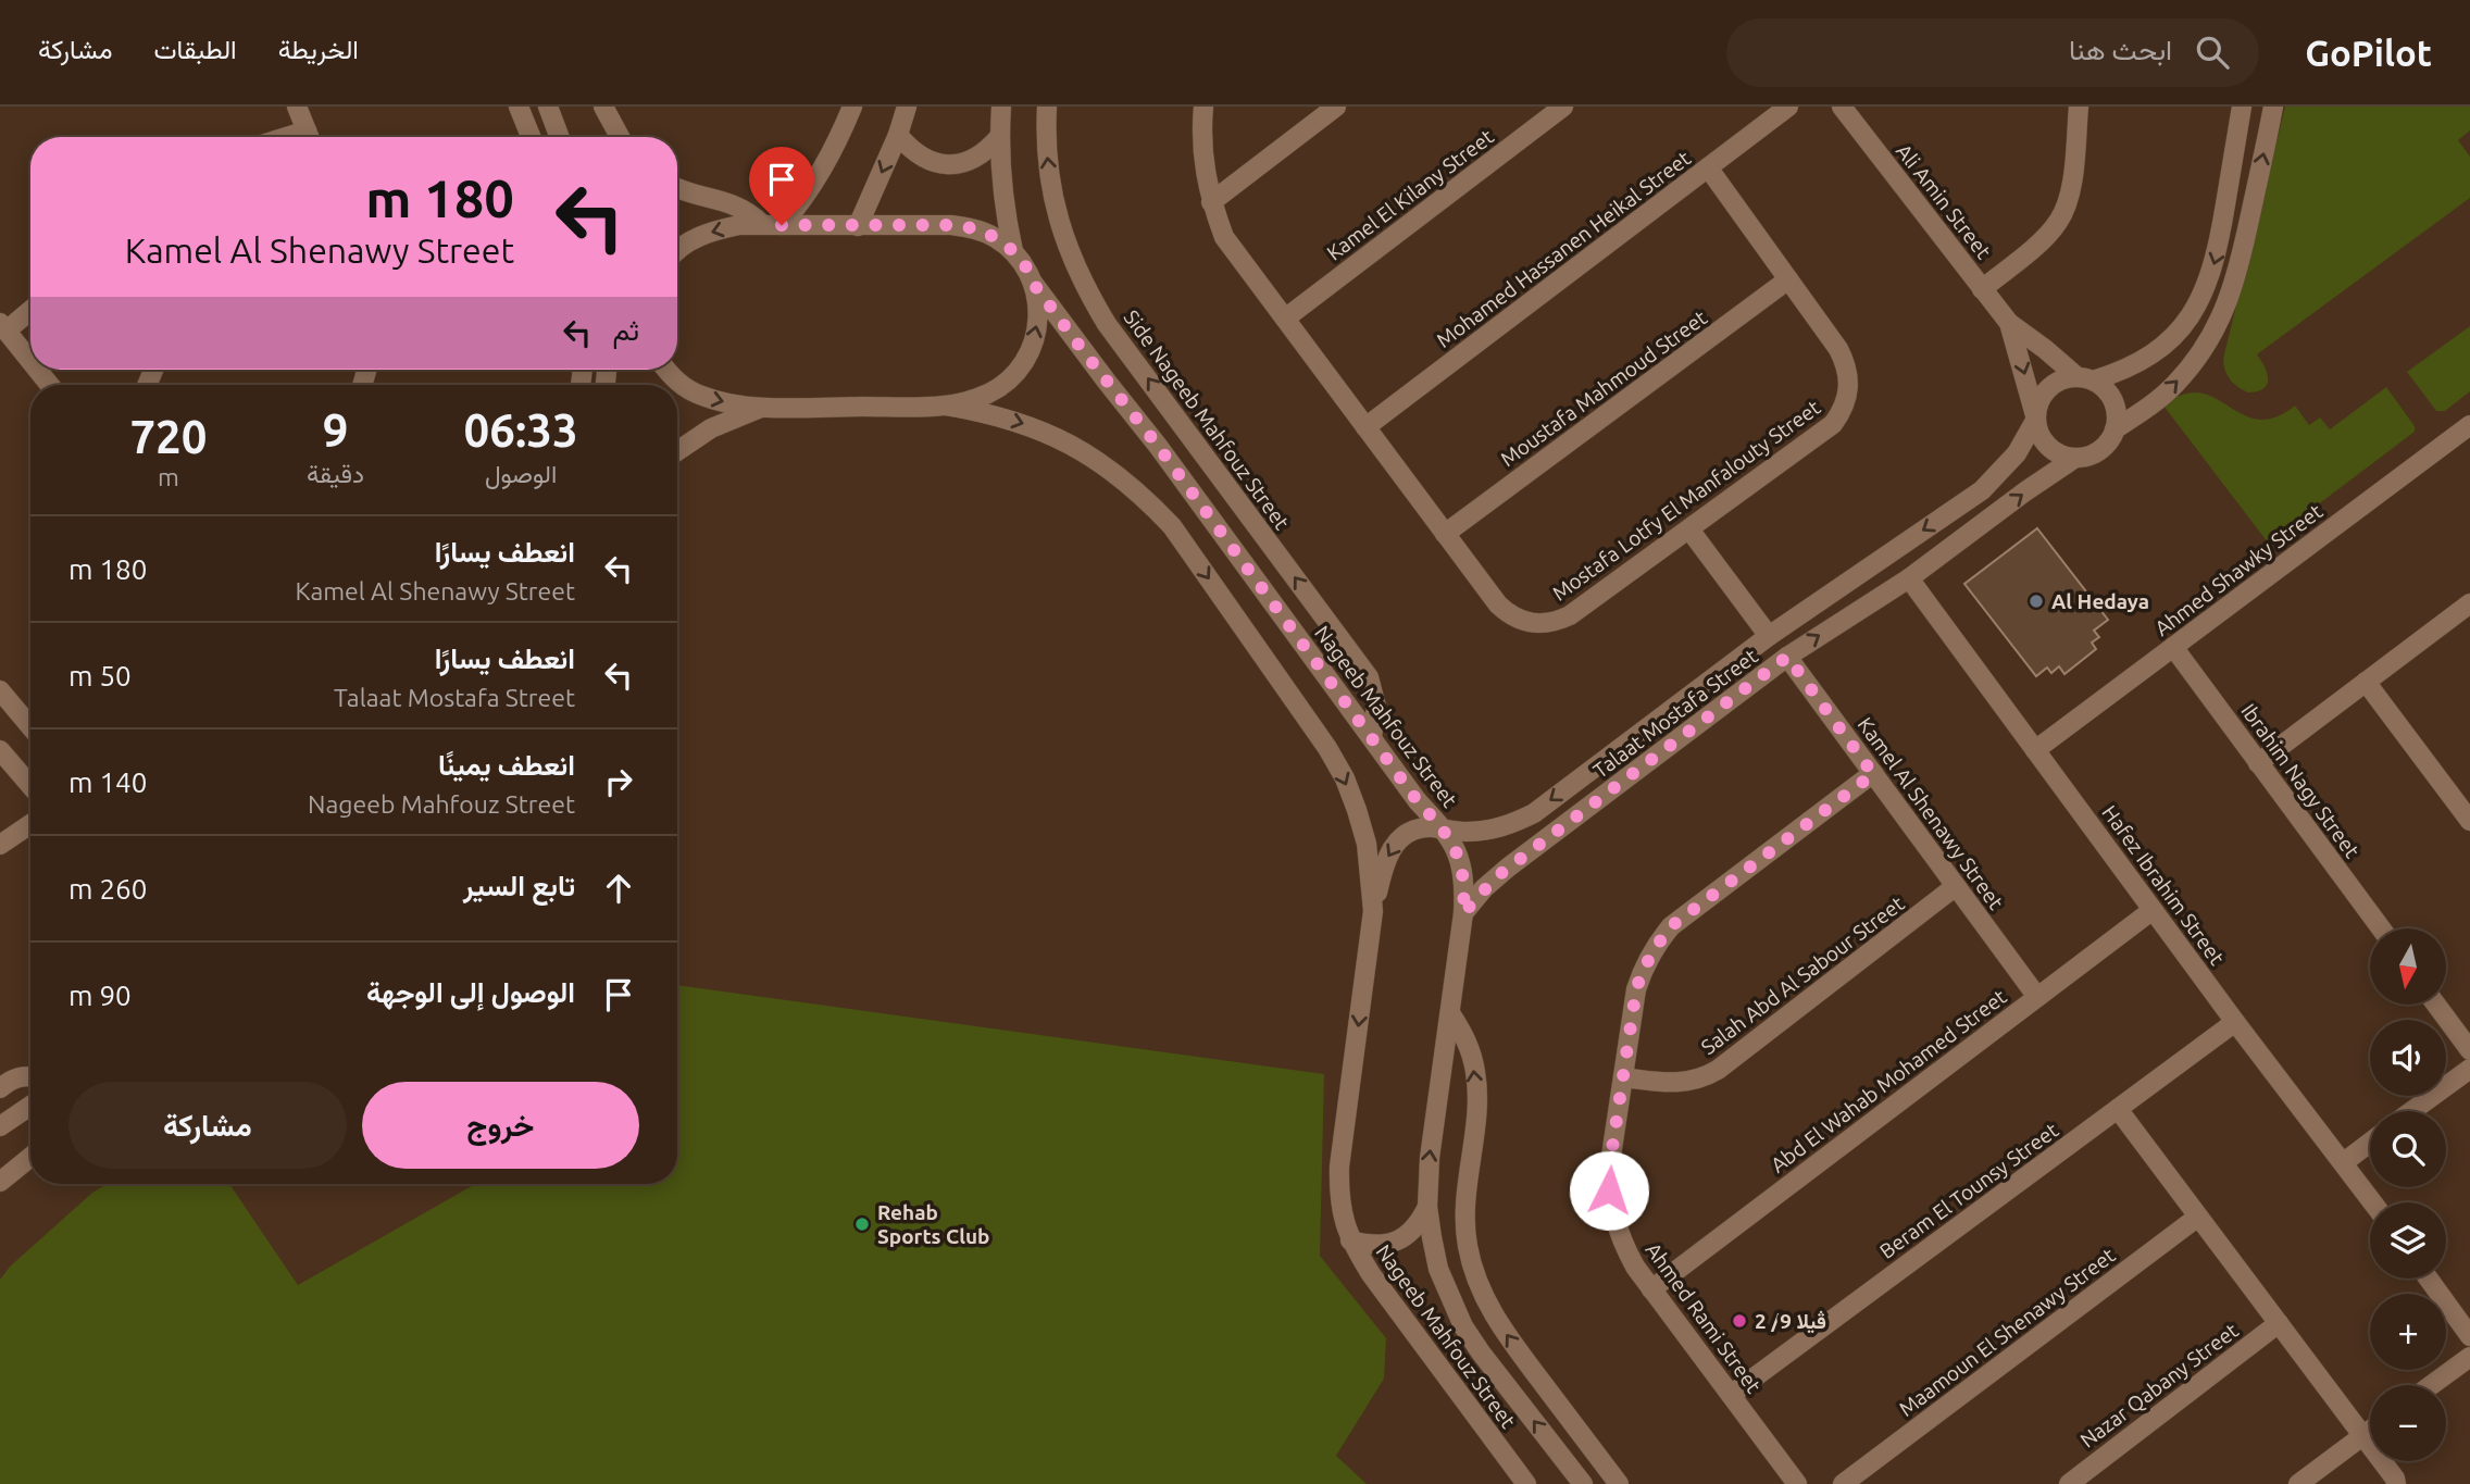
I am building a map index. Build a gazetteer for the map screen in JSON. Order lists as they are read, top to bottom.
{
  "streets": {
    "street": [
      "Kamel El Kilany Street",
      "Ali Amin Street",
      "Mohamed Hassanen Heikal Street",
      "Moustafa Mahmoud Street",
      "Side Nageeb Mahfouz Street",
      "Mostafa Lotfy El Manfalouty Street",
      "Ahmed Shawky Street",
      "Talaat Mostafa Street",
      "Nageeb Mahfouz Street",
      "Ibrahim Nagy Street",
      "Kamel Al Shenawy Street",
      "Hafez Ibrahim Street",
      "Salah Abd Al Sabour Street",
      "Abd El Wahab Mohamed Street",
      "Beram El Tounsy Street",
      "Ahmed Rami Street",
      "Maamoun El Shenawy Street",
      "Nazar Qabany Street"
    ]
  },
  "crossings": [
    ["Kamel El Kilany Street", "Mostafa Lotfy El Manfalouty Street"],
    ["Ali Amin Street", "Talaat Mostafa Street"],
    ["Mohamed Hassanen Heikal Street", "Mostafa Lotfy El Manfalouty Street"],
    ["Moustafa Mahmoud Street", "Mostafa Lotfy El Manfalouty Street"],
    ["Side Nageeb Mahfouz Street", "Nageeb Mahfouz Street"],
    ["Ahmed Shawky Street", "Ibrahim Nagy Street"],
    ["Ahmed Shawky Street", "Hafez Ibrahim Street"],
    ["Talaat Mostafa Street", "Nageeb Mahfouz Street"],
    ["Talaat Mostafa Street", "Kamel Al Shenawy Street"],
    ["Talaat Mostafa Street", "Hafez Ibrahim Street"],
    ["Kamel Al Shenawy Street", "Salah Abd Al Sabour Street"],
    ["Kamel Al Shenawy Street", "Abd El Wahab Mohamed Street"],
    ["Kamel Al Shenawy Street", "Ahmed Rami Street"],
    ["Hafez Ibrahim Street", "Abd El Wahab Mohamed Street"],
    ["Hafez Ibrahim Street", "Beram El Tounsy Street"],
    ["Salah Abd Al Sabour Street", "Ahmed Rami Street"],
    ["Abd El Wahab Mohamed Street", "Ahmed Rami Street"],
    ["Beram El Tounsy Street", "Ahmed Rami Street"]
  ],
  "one_way": ["Side Nageeb Mahfouz Street"],
  "places": ["Al Hedaya", "Rehab Sports Club", "ڤيلا 9/ 2"],
  "north": "bottom",
  "page": {
    "header": "GoPilot",
    "search": "ابحث هنا",
    "nav": ["الخريطة", "الطبقات", "مشاركة"],
    "turn": ["180 m", "Kamel Al Shenawy Street"],
    "then": "ثم",
    "eta": [
      "06:33",
      "الوصول",
      "9",
      "دقيقة",
      "720",
      "m"
    ],
    "list": [
      {
        "name": "انعطف يسارًا",
        "note": "Kamel Al Shenawy Street",
        "value": "180 m"
      },
      {
        "name": "انعطف يسارًا",
        "note": "Talaat Mostafa Street",
        "value": "50 m"
      },
      {
        "name": "انعطف يمينًا",
        "note": "Nageeb Mahfouz Street",
        "value": "140 m"
      },
      {
        "name": "تابع السير",
        "value": "260 m"
      },
      {
        "name": "الوصول إلى الوجهة",
        "value": "90 m"
      }
    ],
    "map_buttons": ["+", "−"],
    "buttons": ["خروج", "مشاركة"]
  }
}
